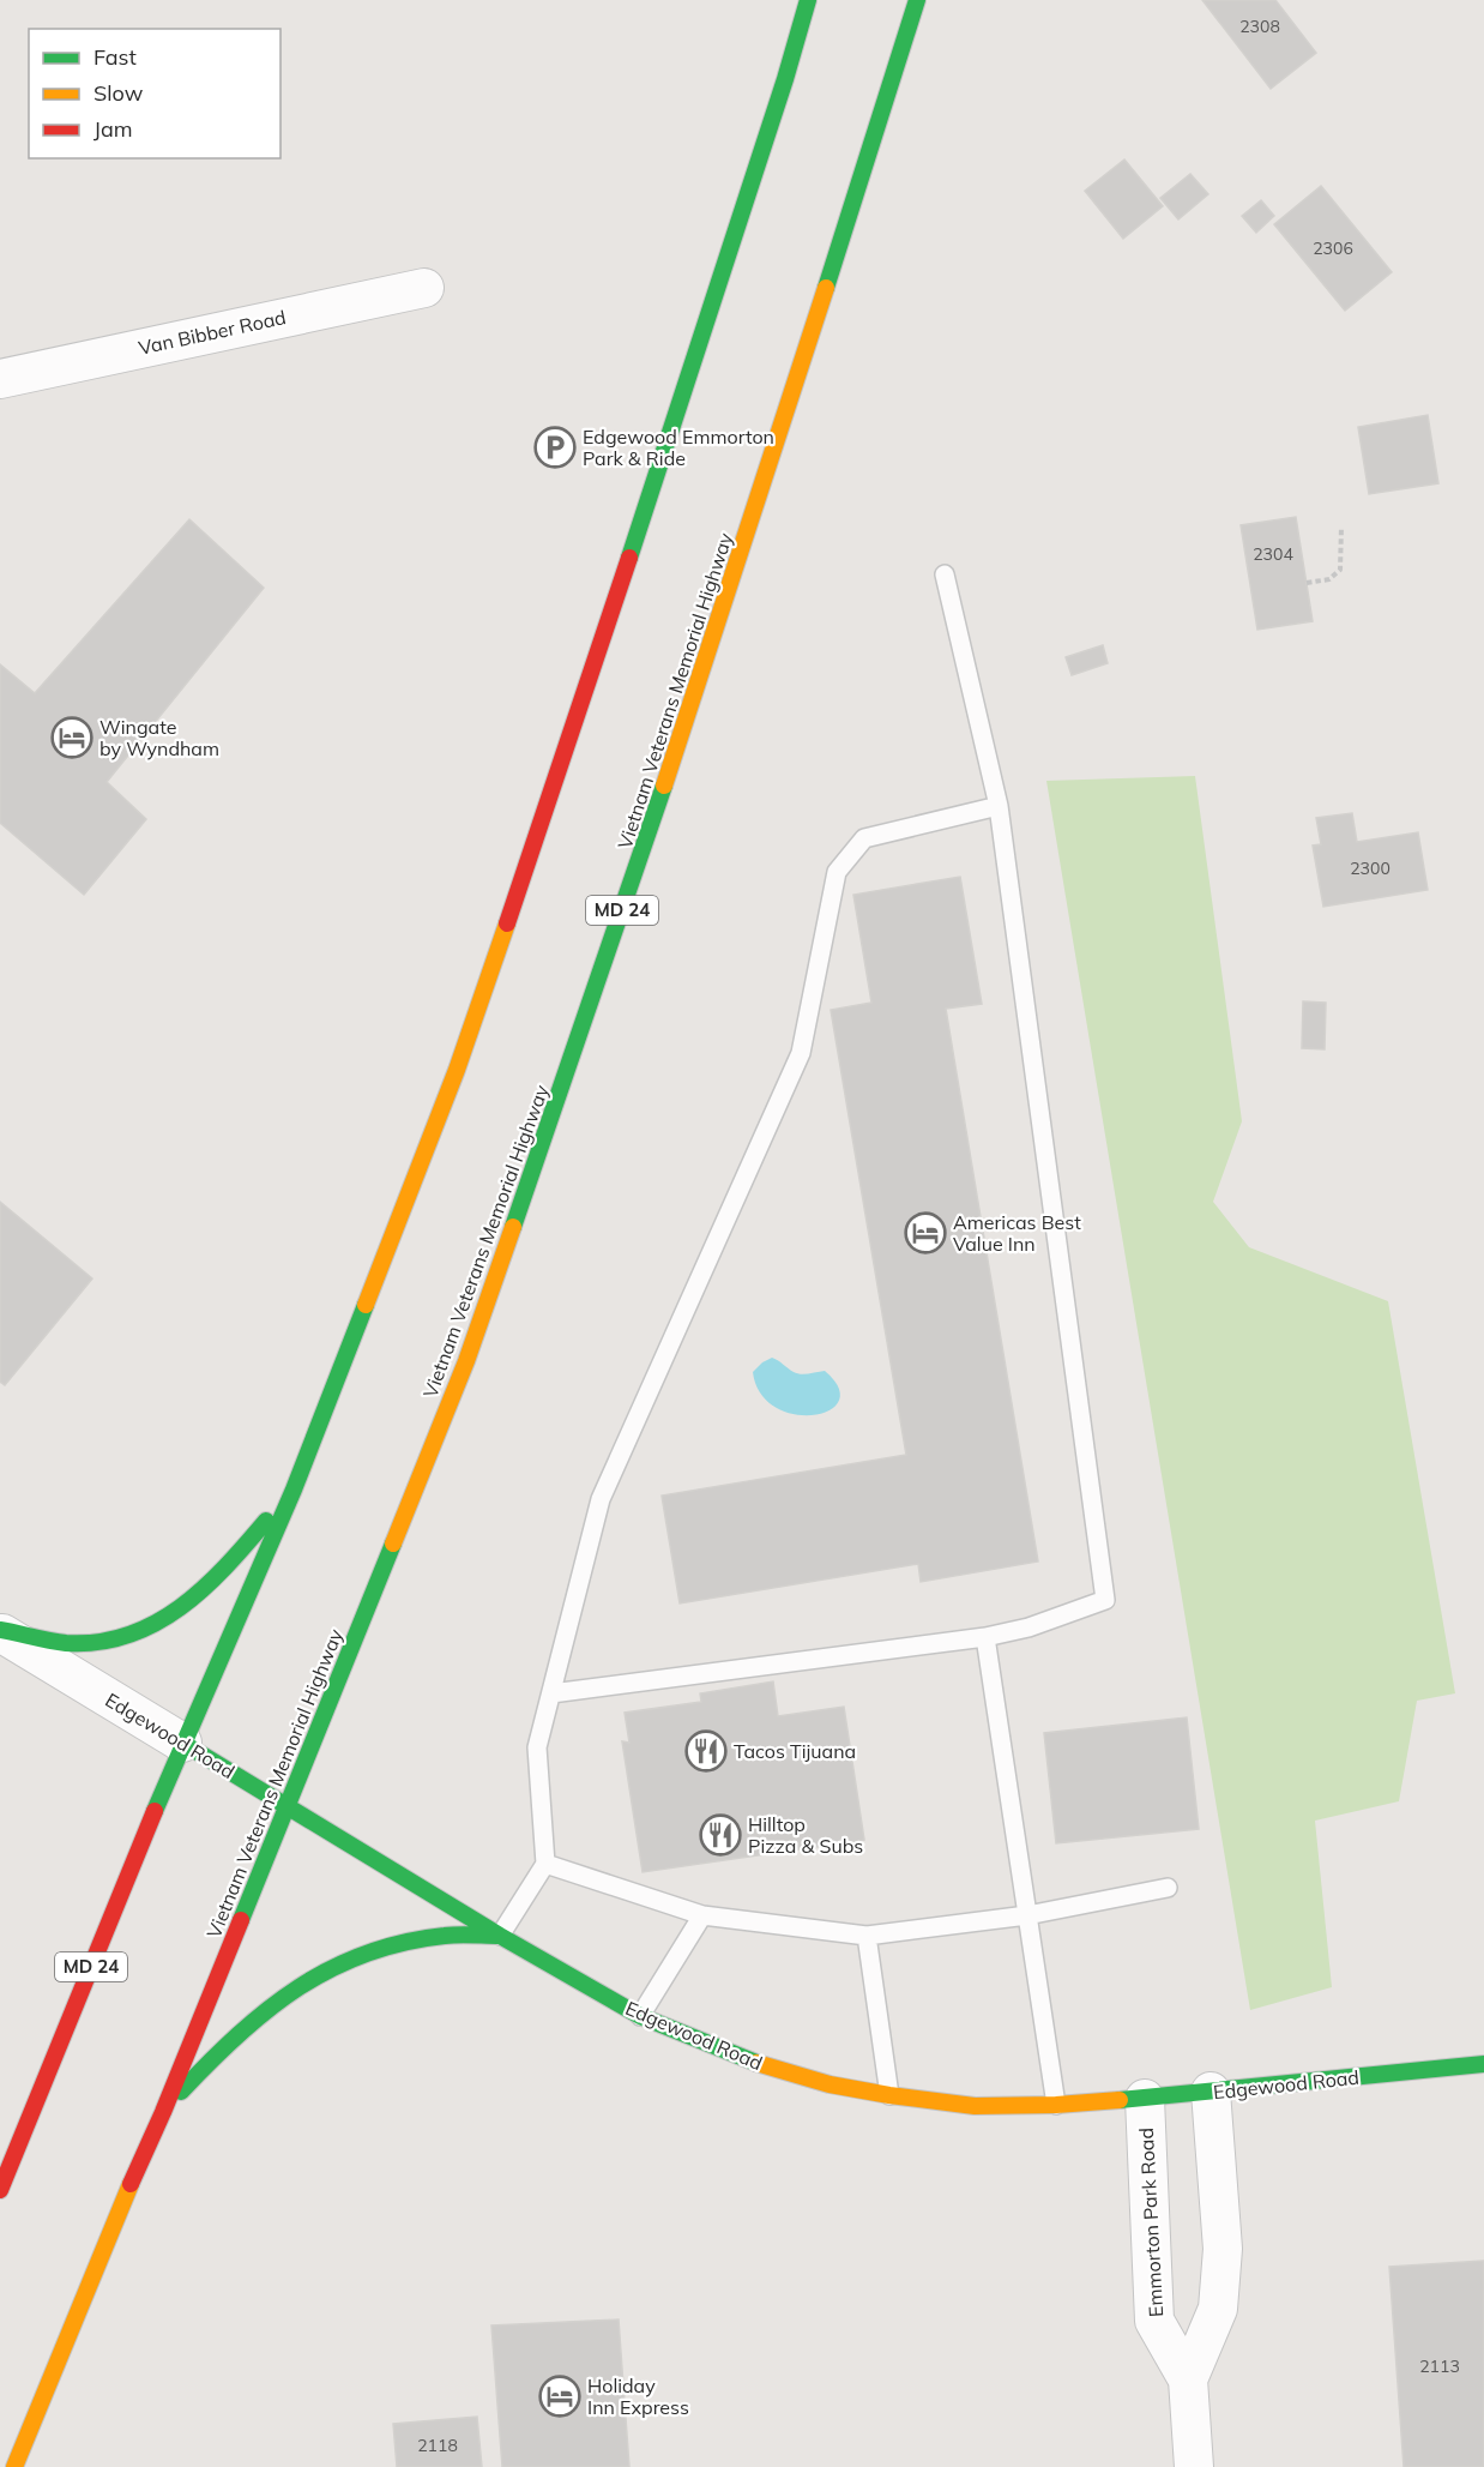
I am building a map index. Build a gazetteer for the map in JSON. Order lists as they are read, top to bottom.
{
  "streets": {
    "main road": ["Vietnam Veterans Memorial Highway", "MD 24", "Edgewood Road"],
    "street": ["Van Bibber Road", "Emmorton Park Road"]
  },
  "crossings": [
    ["Vietnam Veterans Memorial Highway", "Edgewood Road"],
    ["MD 24", "Edgewood Road"],
    ["Edgewood Road", "Emmorton Park Road"]
  ],
  "places": {
    "parking": ["Edgewood Emmorton Park & Ride"],
    "hotel": ["Wingate by Wyndham", "Americas Best Value Inn", "Holiday Inn Express"],
    "restaurant": ["Tacos Tijuana", "Hilltop Pizza & Subs"]
  },
  "house_numbers": [
    "2308",
    "2306",
    "2304",
    "2300",
    "2113",
    "2118"
  ],
  "legend": ["Fast", "Slow", "Jam"]
}
